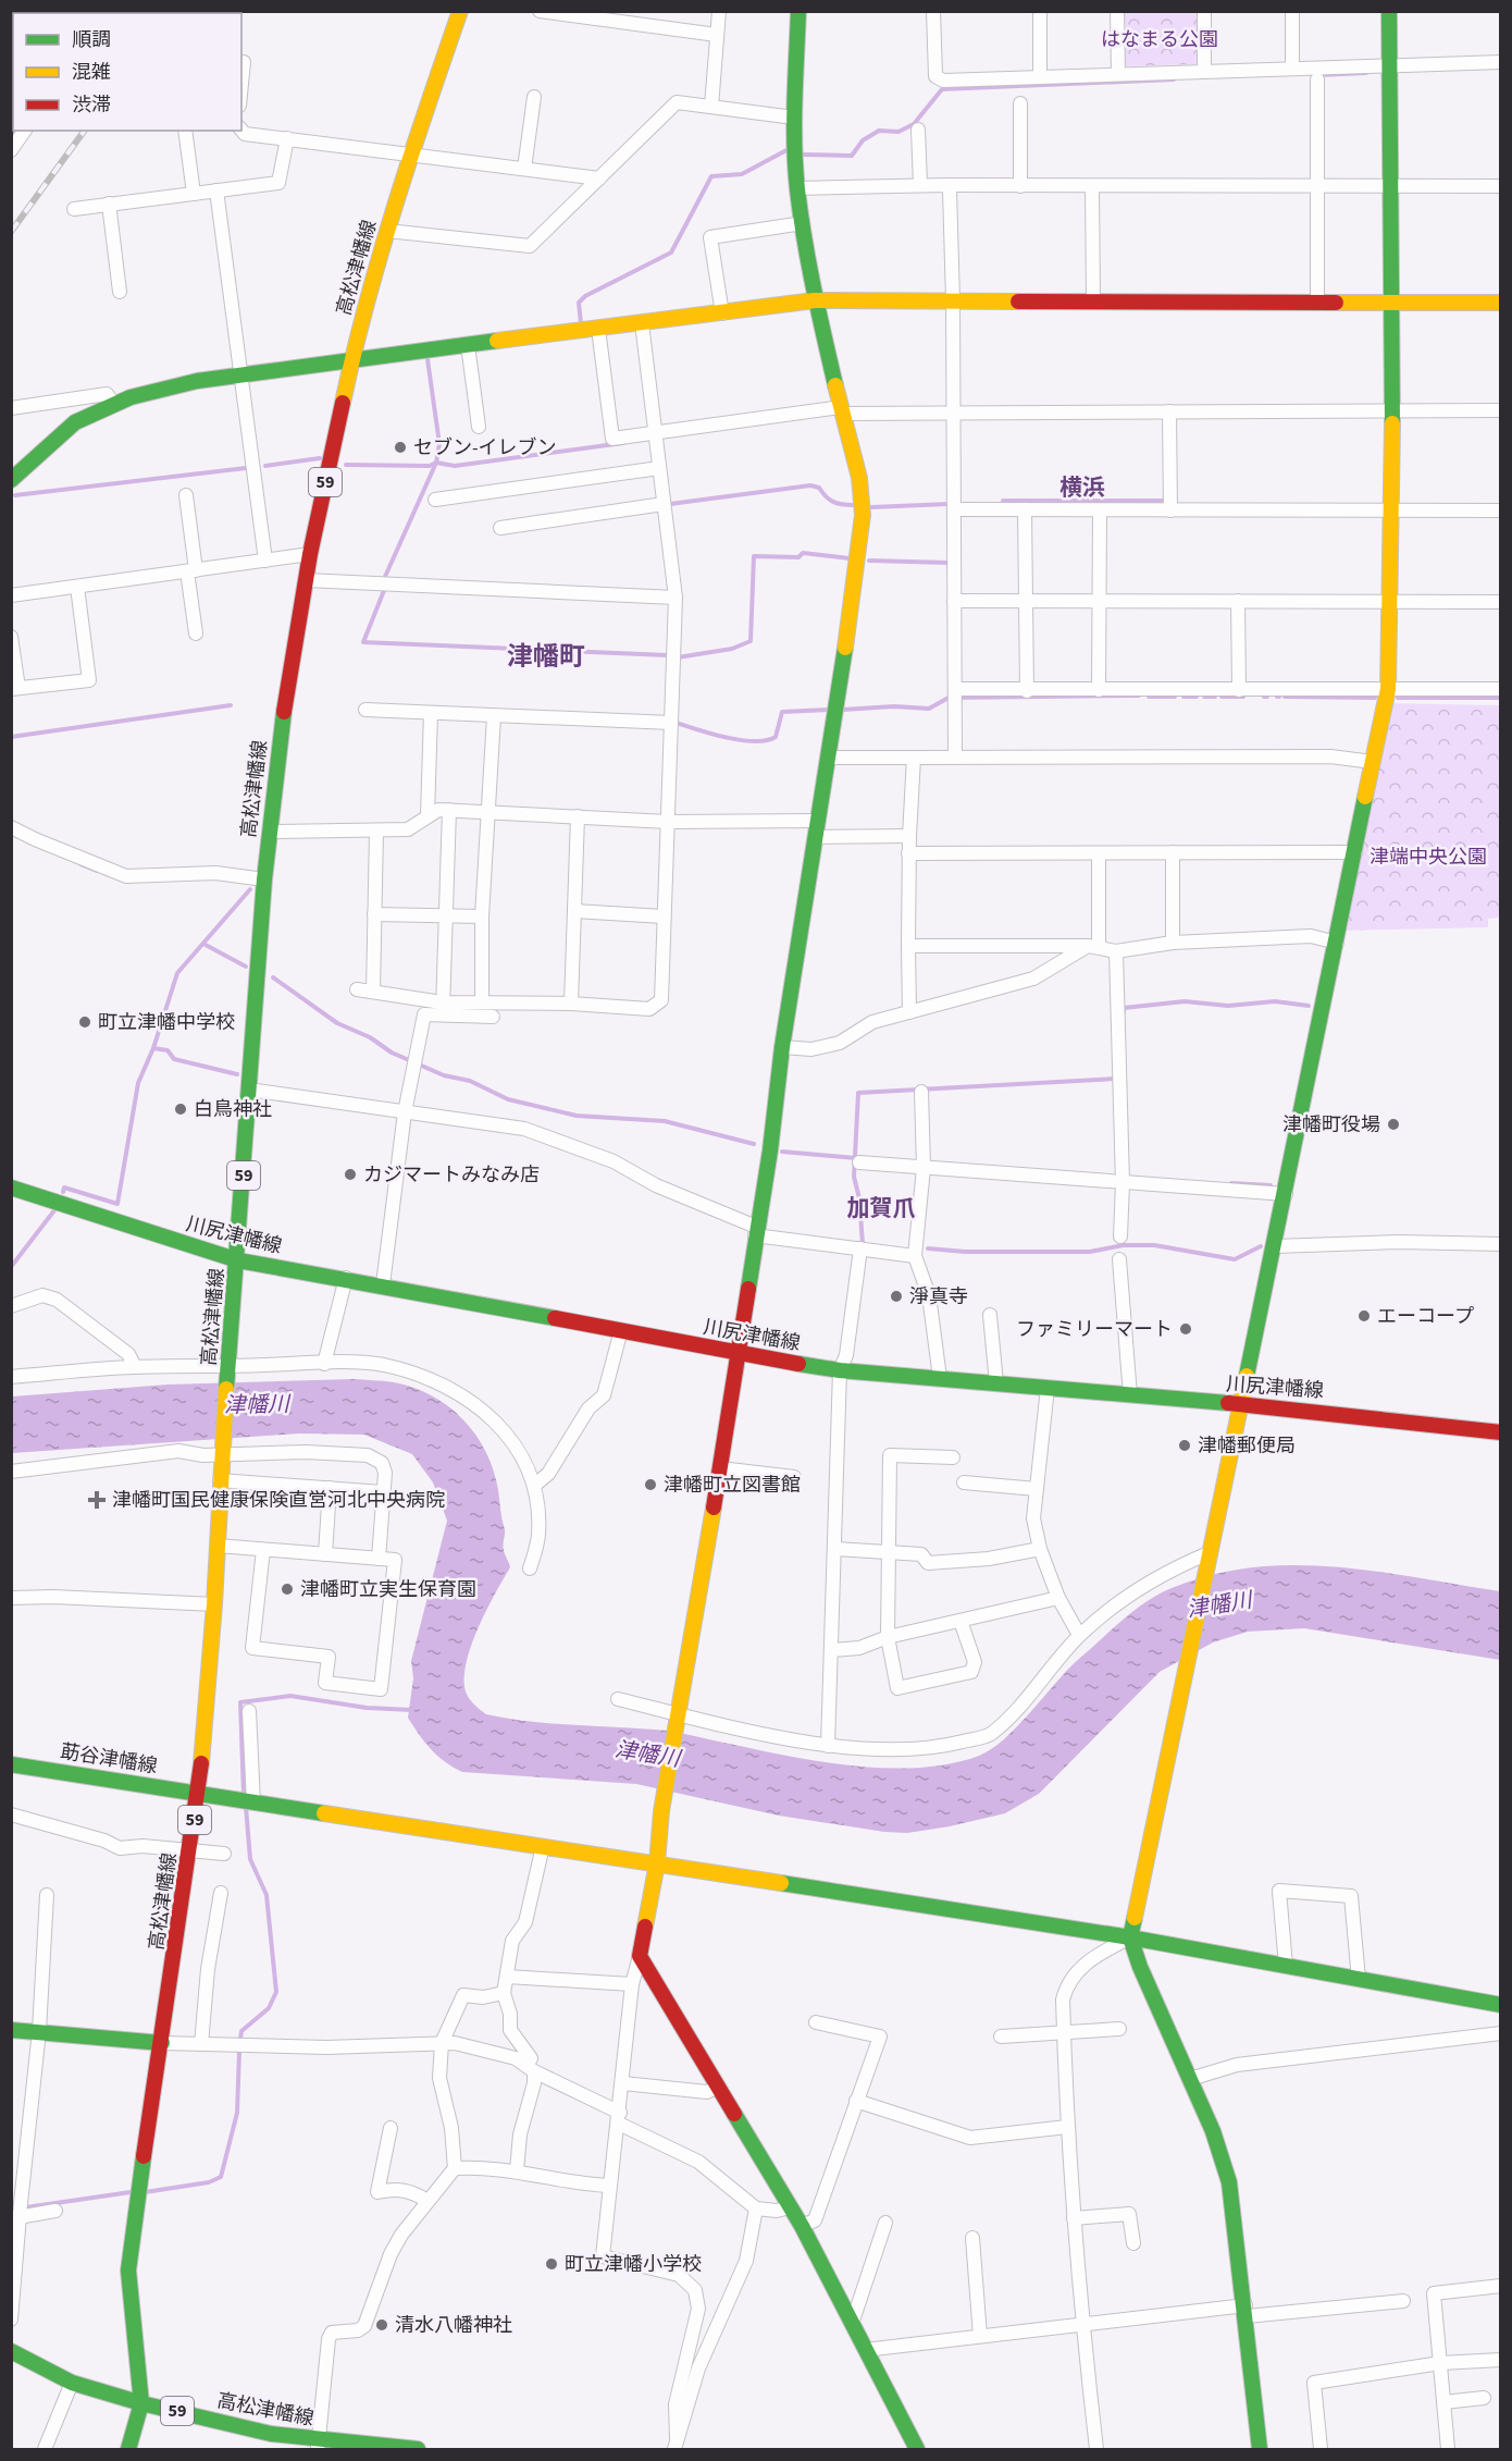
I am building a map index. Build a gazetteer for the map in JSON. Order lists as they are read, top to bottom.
{
  "streets": {
    "street": [
      "高松津幡線",
      "59",
      "川尻津幡線",
      "莇谷津幡線"
    ]
  },
  "crossings": [
    ["高松津幡線", "川尻津幡線"],
    ["高松津幡線", "莇谷津幡線"]
  ],
  "districts": ["横浜", "津幡町", "加賀爪"],
  "water": ["津幡川"],
  "parks": ["はなまる公園", "津端中央公園"],
  "places": {
    "other": [
      "セブン-イレブン",
      "町立津幡中学校",
      "白鳥神社",
      "津幡町役場",
      "カジマートみなみ店",
      "淨真寺",
      "エーコープ",
      "ファミリーマート",
      "津幡郵便局",
      "津幡町立図書館",
      "津幡町立実生保育園",
      "町立津幡小学校",
      "清水八幡神社"
    ],
    "health": ["津幡町国民健康保険直営河北中央病院"]
  },
  "legend": ["順調", "混雑", "渋滞"]
}
